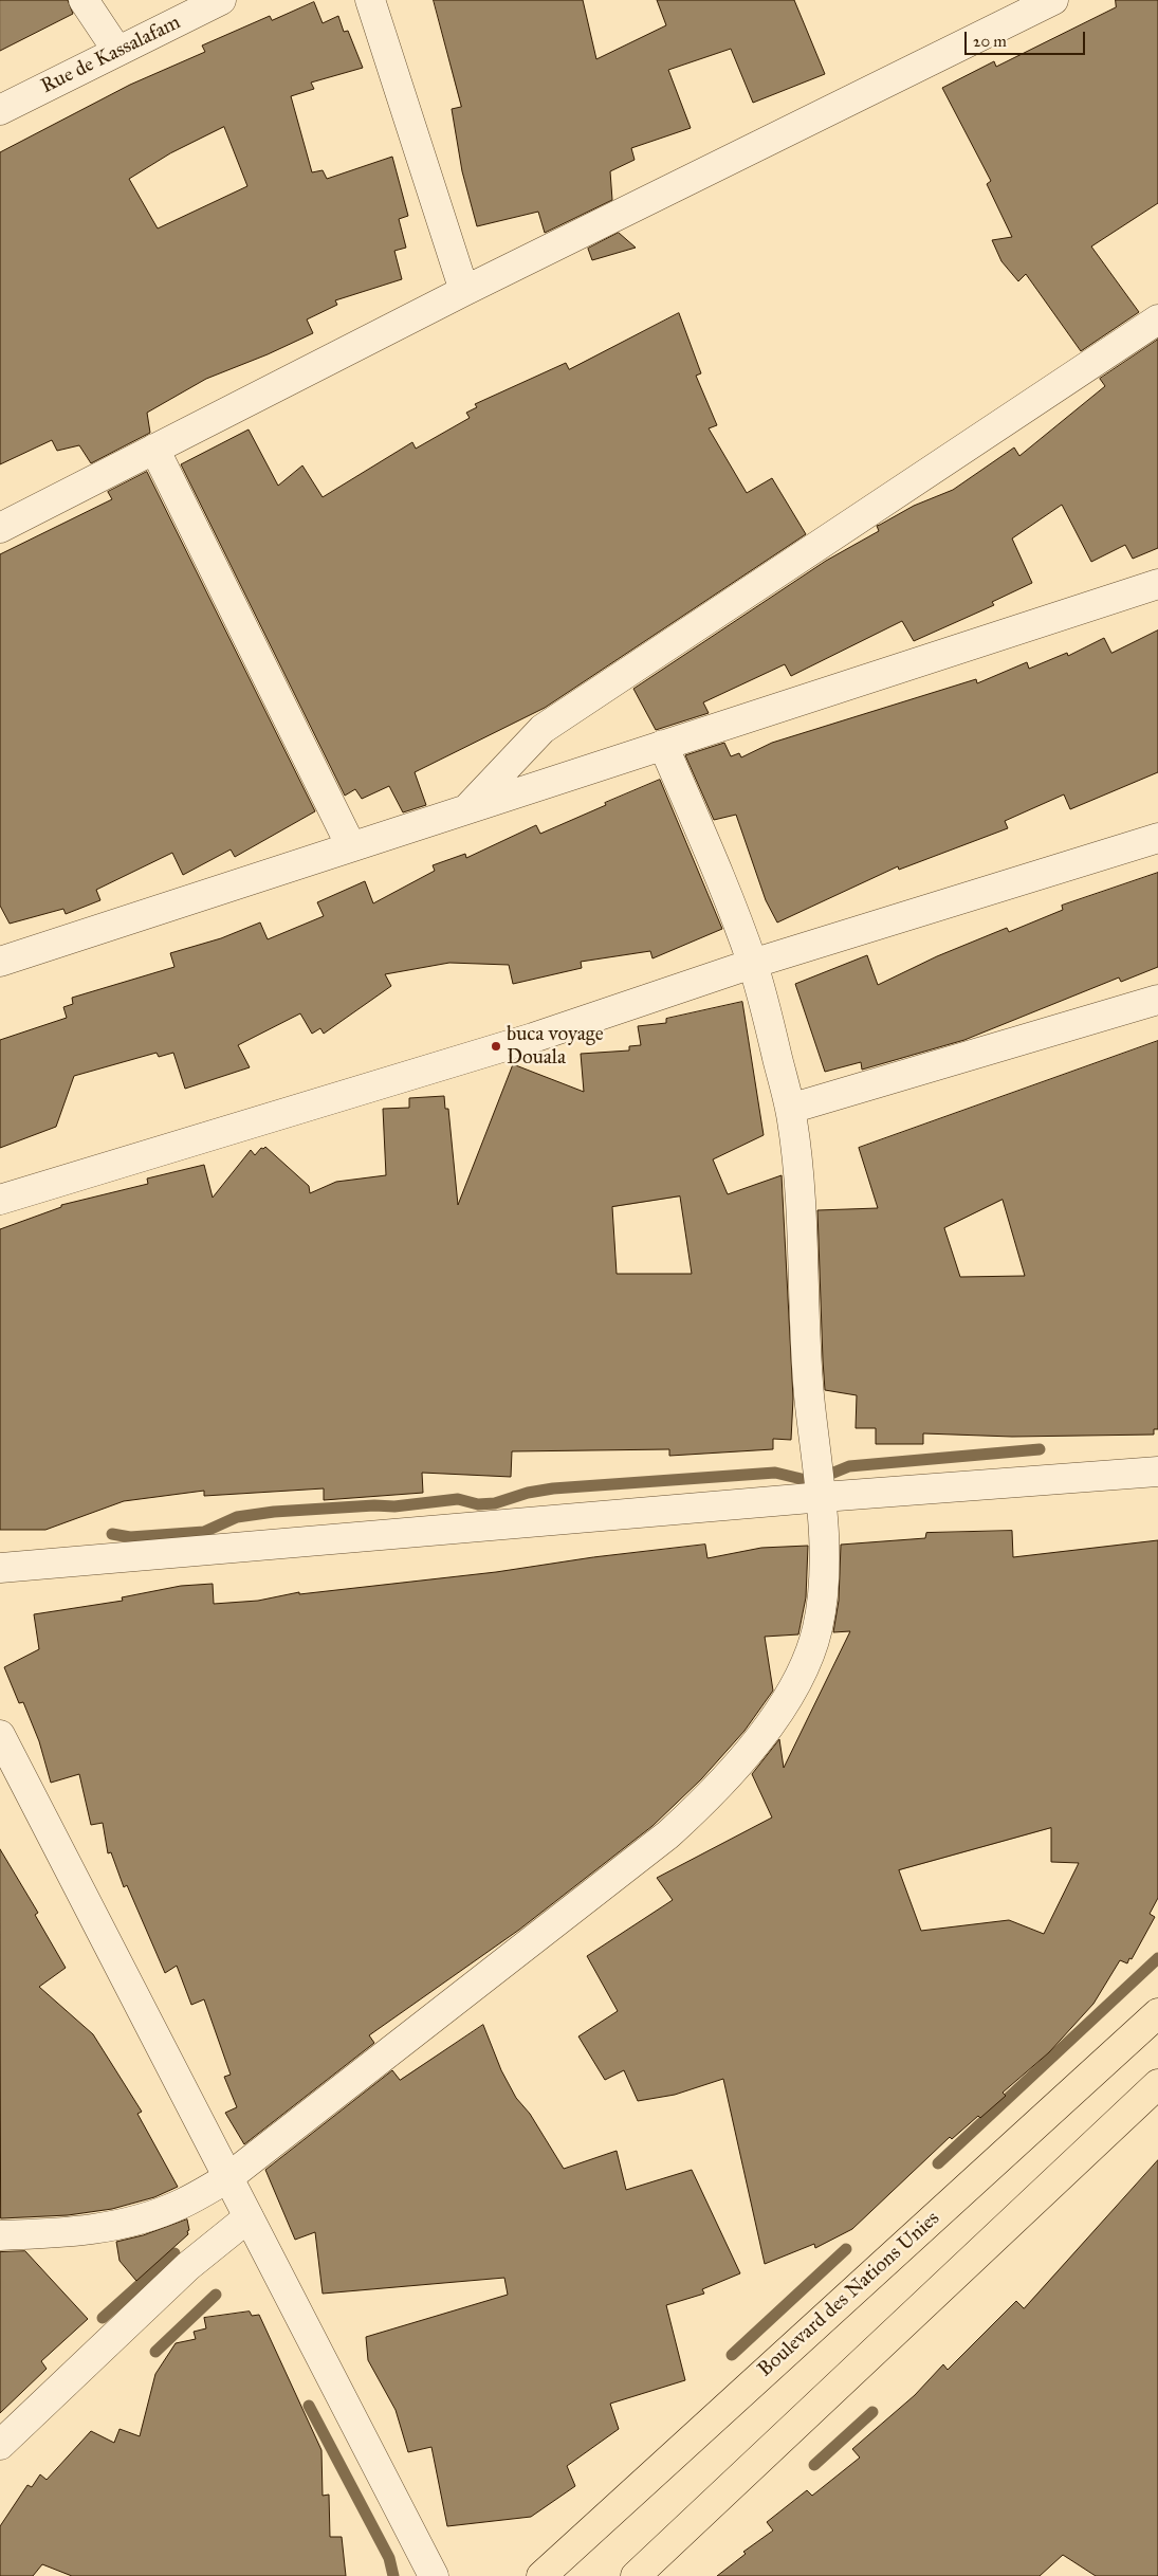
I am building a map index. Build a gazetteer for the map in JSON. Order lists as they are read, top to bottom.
{
  "streets": {
    "main road": ["Boulevard des Nations Unies"],
    "street": ["Rue de Kassalafam"]
  },
  "places": ["buca voyage Douala"],
  "scale_bar": "20 m"
}
